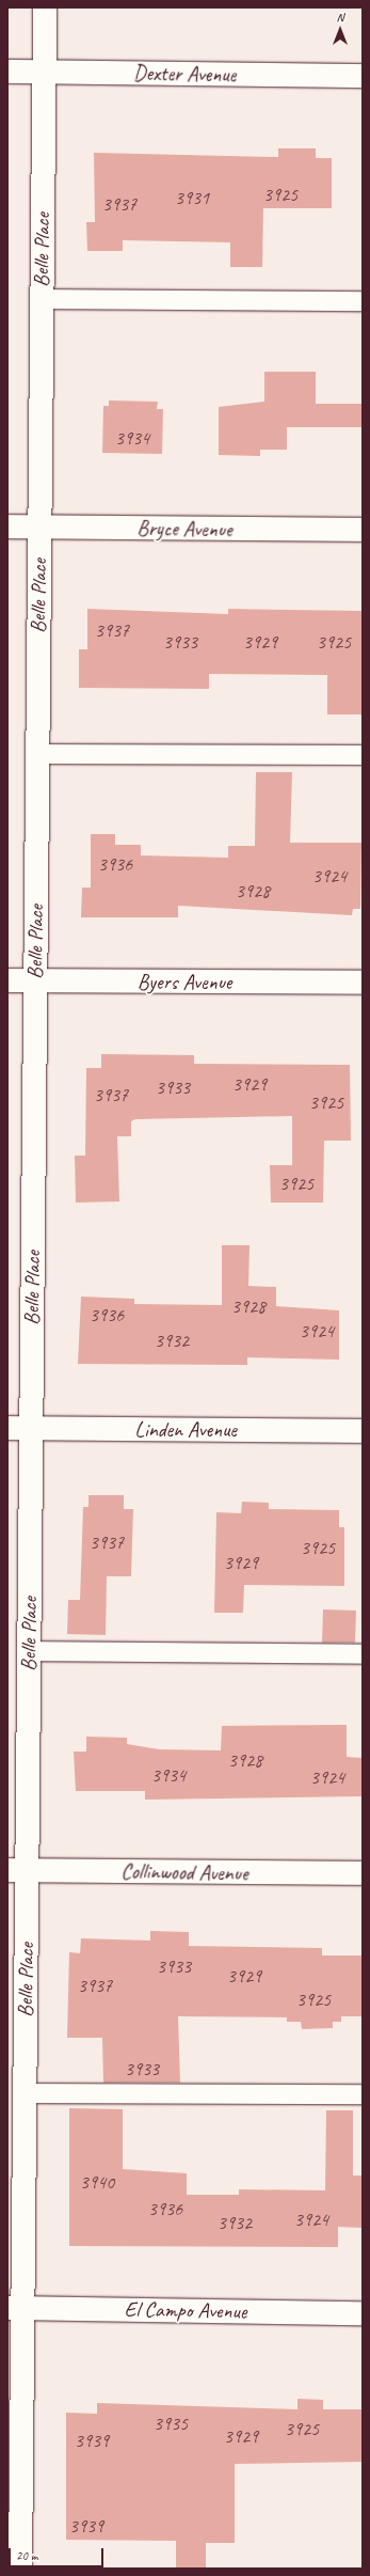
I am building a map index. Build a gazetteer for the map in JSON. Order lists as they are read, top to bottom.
{
  "streets": {
    "street": [
      "Dexter Avenue",
      "Belle Place",
      "Bryce Avenue",
      "Byers Avenue",
      "Linden Avenue",
      "Collinwood Avenue",
      "El Campo Avenue"
    ]
  },
  "crossings": [
    ["Dexter Avenue", "Belle Place"],
    ["Belle Place", "Bryce Avenue"],
    ["Belle Place", "Byers Avenue"],
    ["Belle Place", "Linden Avenue"],
    ["Belle Place", "Collinwood Avenue"],
    ["Belle Place", "El Campo Avenue"]
  ],
  "house_numbers": [
    "3925",
    "3931",
    "3937",
    "3934",
    "3937",
    "3933",
    "3929",
    "3925",
    "3936",
    "3924",
    "3928",
    "3929",
    "3933",
    "3937",
    "3925",
    "3925",
    "3928",
    "3936",
    "3924",
    "3932",
    "3937",
    "3925",
    "3929",
    "3928",
    "3934",
    "3924",
    "3933",
    "3929",
    "3937",
    "3925",
    "3933",
    "3940",
    "3936",
    "3924",
    "3932",
    "3935",
    "3925",
    "3929",
    "3939",
    "3939"
  ],
  "scale_bar": "20 m",
  "north": "top"
}
